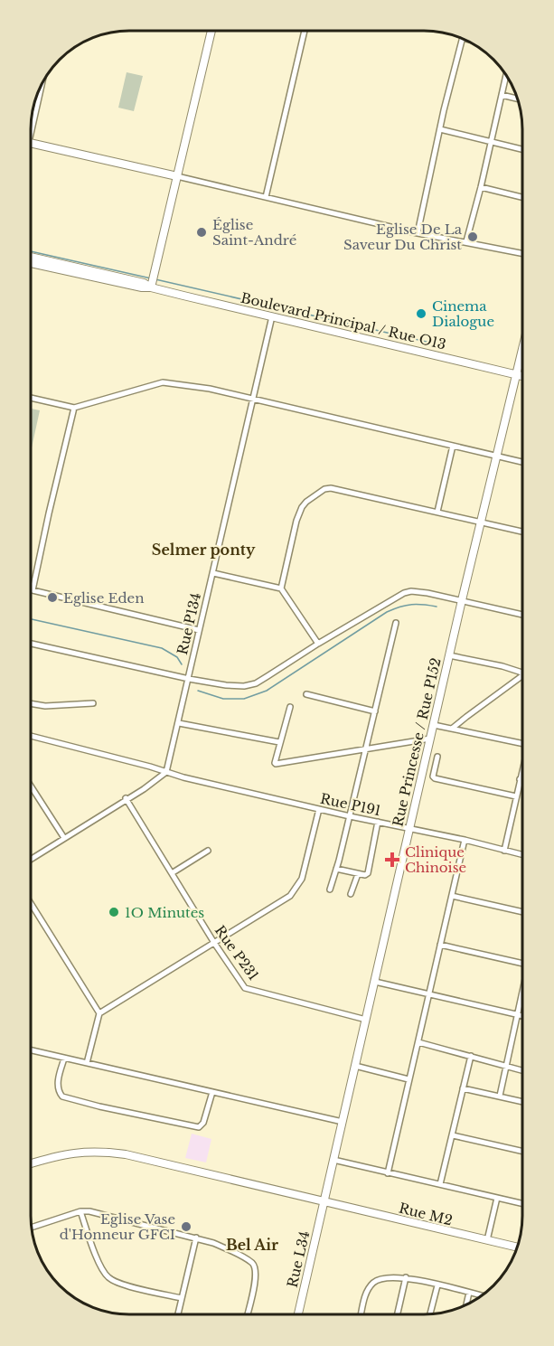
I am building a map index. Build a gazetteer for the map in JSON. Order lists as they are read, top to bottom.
{
  "streets": {
    "street": [
      "Boulevard Principal / Rue O13",
      "Rue P134",
      "Rue Princesse / Rue P152",
      "Rue P191",
      "Rue P231",
      "Rue M2",
      "Rue L34"
    ]
  },
  "crossings": [
    ["Boulevard Principal / Rue O13", "Rue P134"],
    ["Boulevard Principal / Rue O13", "Rue Princesse / Rue P152"],
    ["Rue P134", "Rue P191"],
    ["Rue Princesse / Rue P152", "Rue P191"],
    ["Rue Princesse / Rue P152", "Rue P231"],
    ["Rue Princesse / Rue P152", "Rue M2"],
    ["Rue Princesse / Rue P152", "Rue L34"],
    ["Rue M2", "Rue L34"]
  ],
  "districts": ["Selmer ponty", "Bel Air"],
  "places": {
    "other": [
      "Église Saint-André",
      "Eglise De La Saveur Du Christ",
      "Cinema Dialogue",
      "Eglise Eden",
      "1O Minutes",
      "Eglise Vase d'Honneur GFCI"
    ],
    "health": ["Clinique Chinoise"]
  }
}
